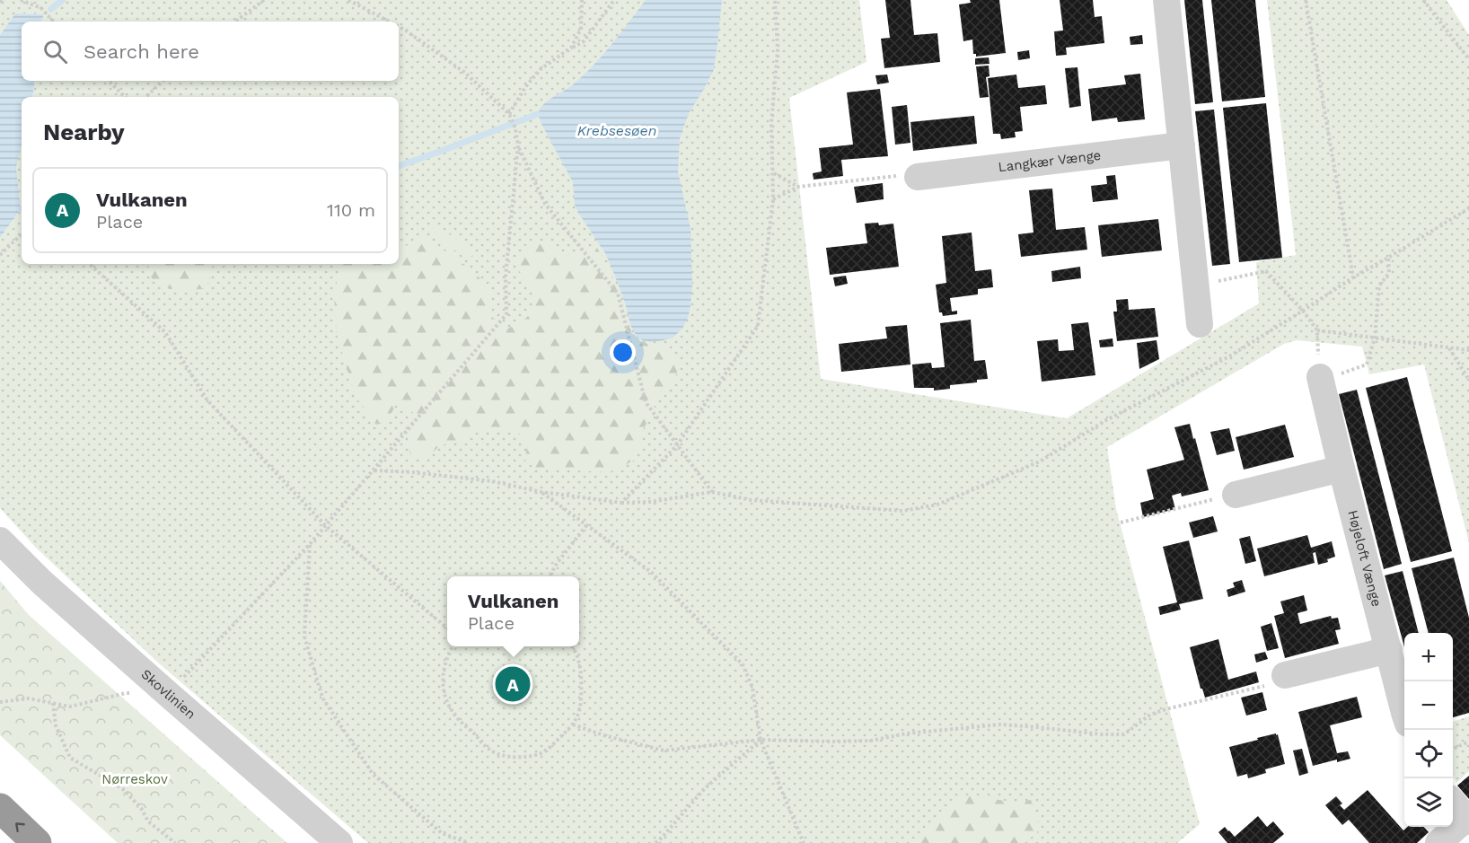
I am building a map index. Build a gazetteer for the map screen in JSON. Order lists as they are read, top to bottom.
{
  "streets": {
    "street": ["Langkær Vænge", "Højeloft Vænge", "Skovlinien"]
  },
  "water": ["Krebsesøen"],
  "parks": ["Nørreskov"],
  "page": {
    "search": "Search here",
    "heading": "Nearby",
    "list": [
      {
        "mark": "A",
        "name": "Vulkanen",
        "note": "Place",
        "value": "110 m"
      }
    ],
    "popup": ["Vulkanen", "Place"],
    "map_buttons": ["+", "−"],
    "pins": "A"
  }
}
